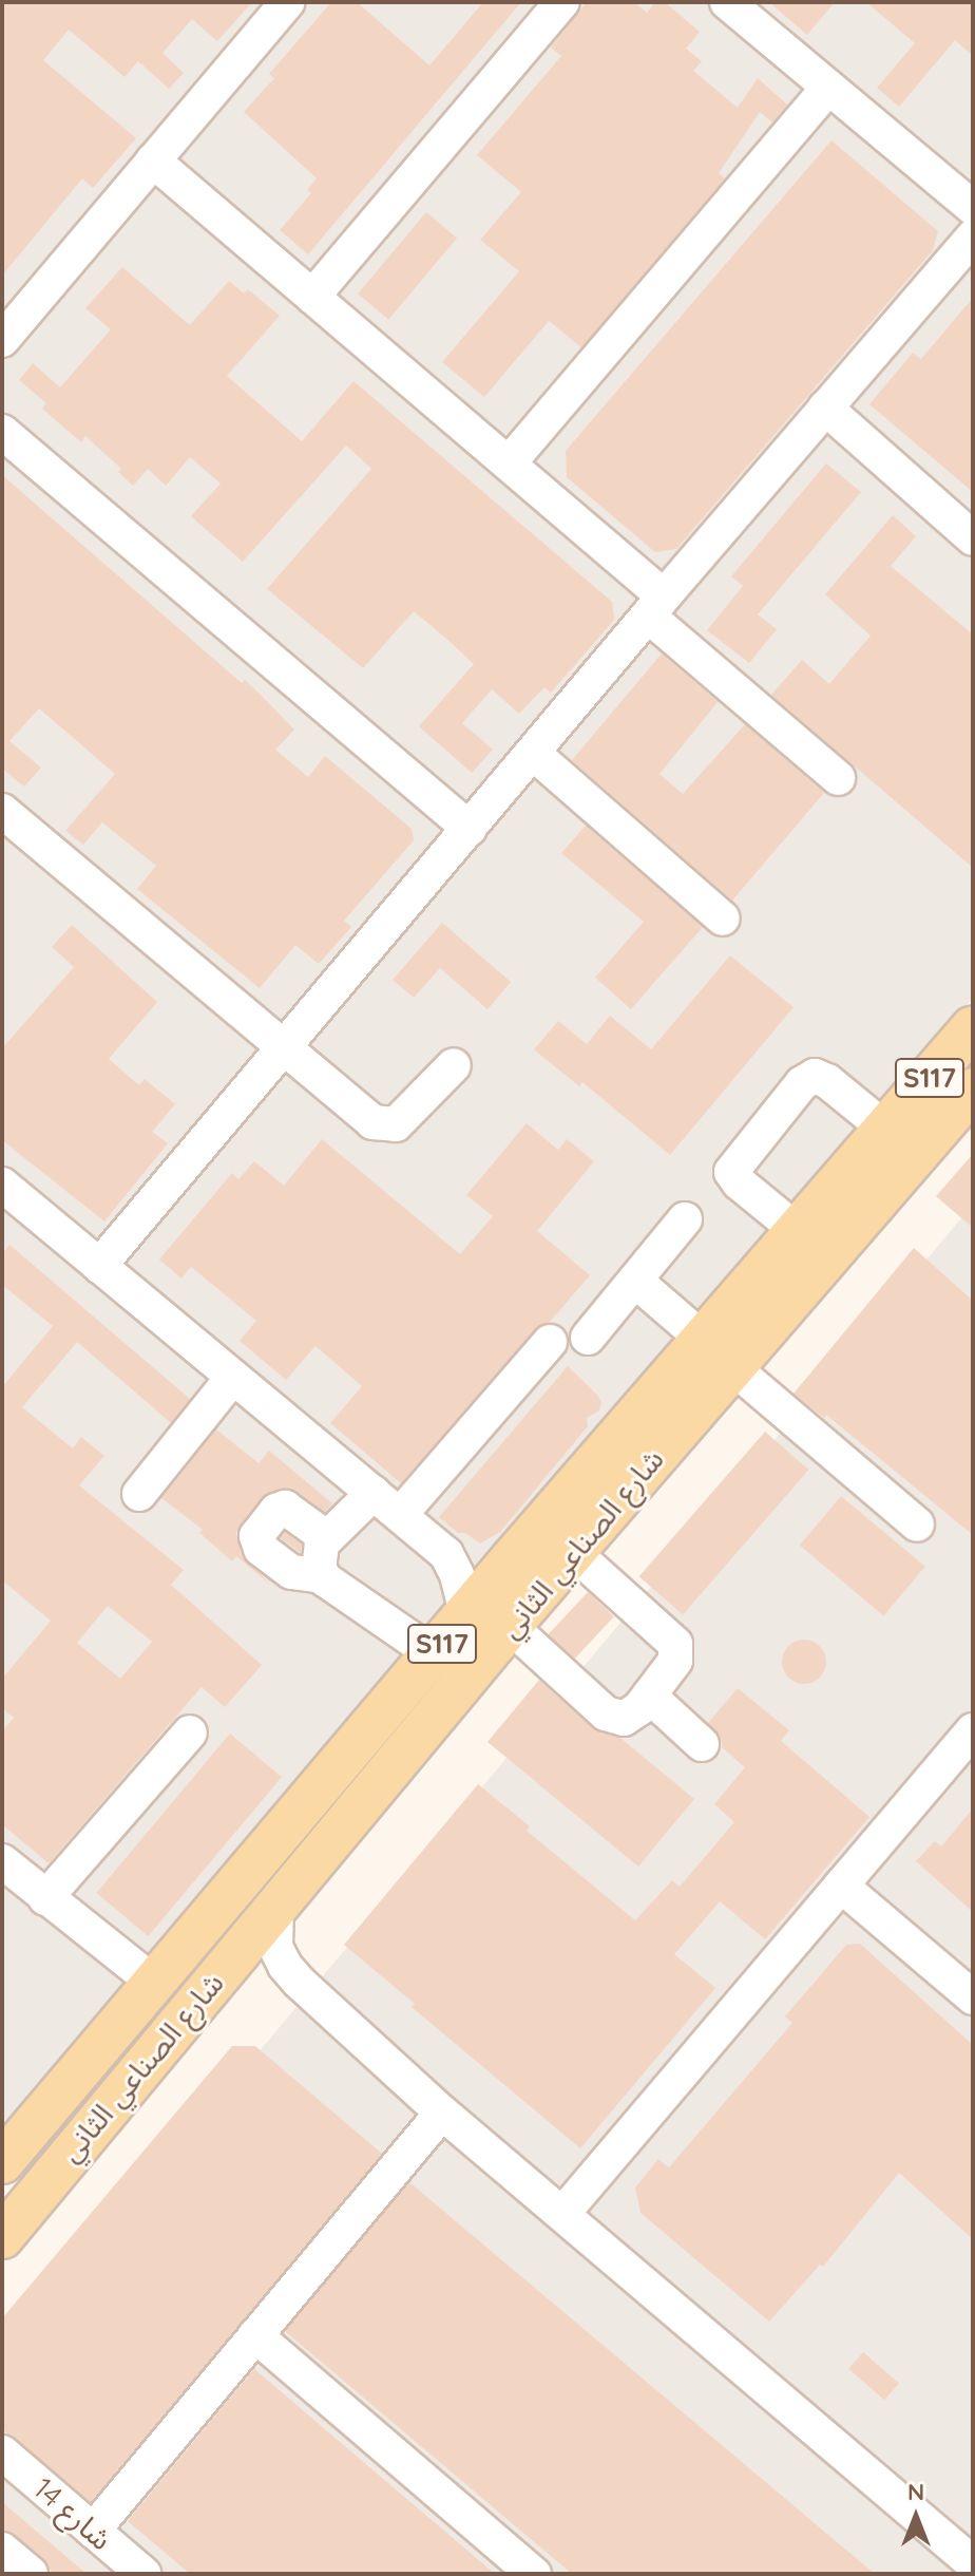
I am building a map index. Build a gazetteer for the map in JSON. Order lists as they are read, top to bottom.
{
  "streets": {
    "main road": ["S117", "شارع الصناعي الثاني"],
    "street": ["شارع 14"]
  },
  "north": "top"
}
